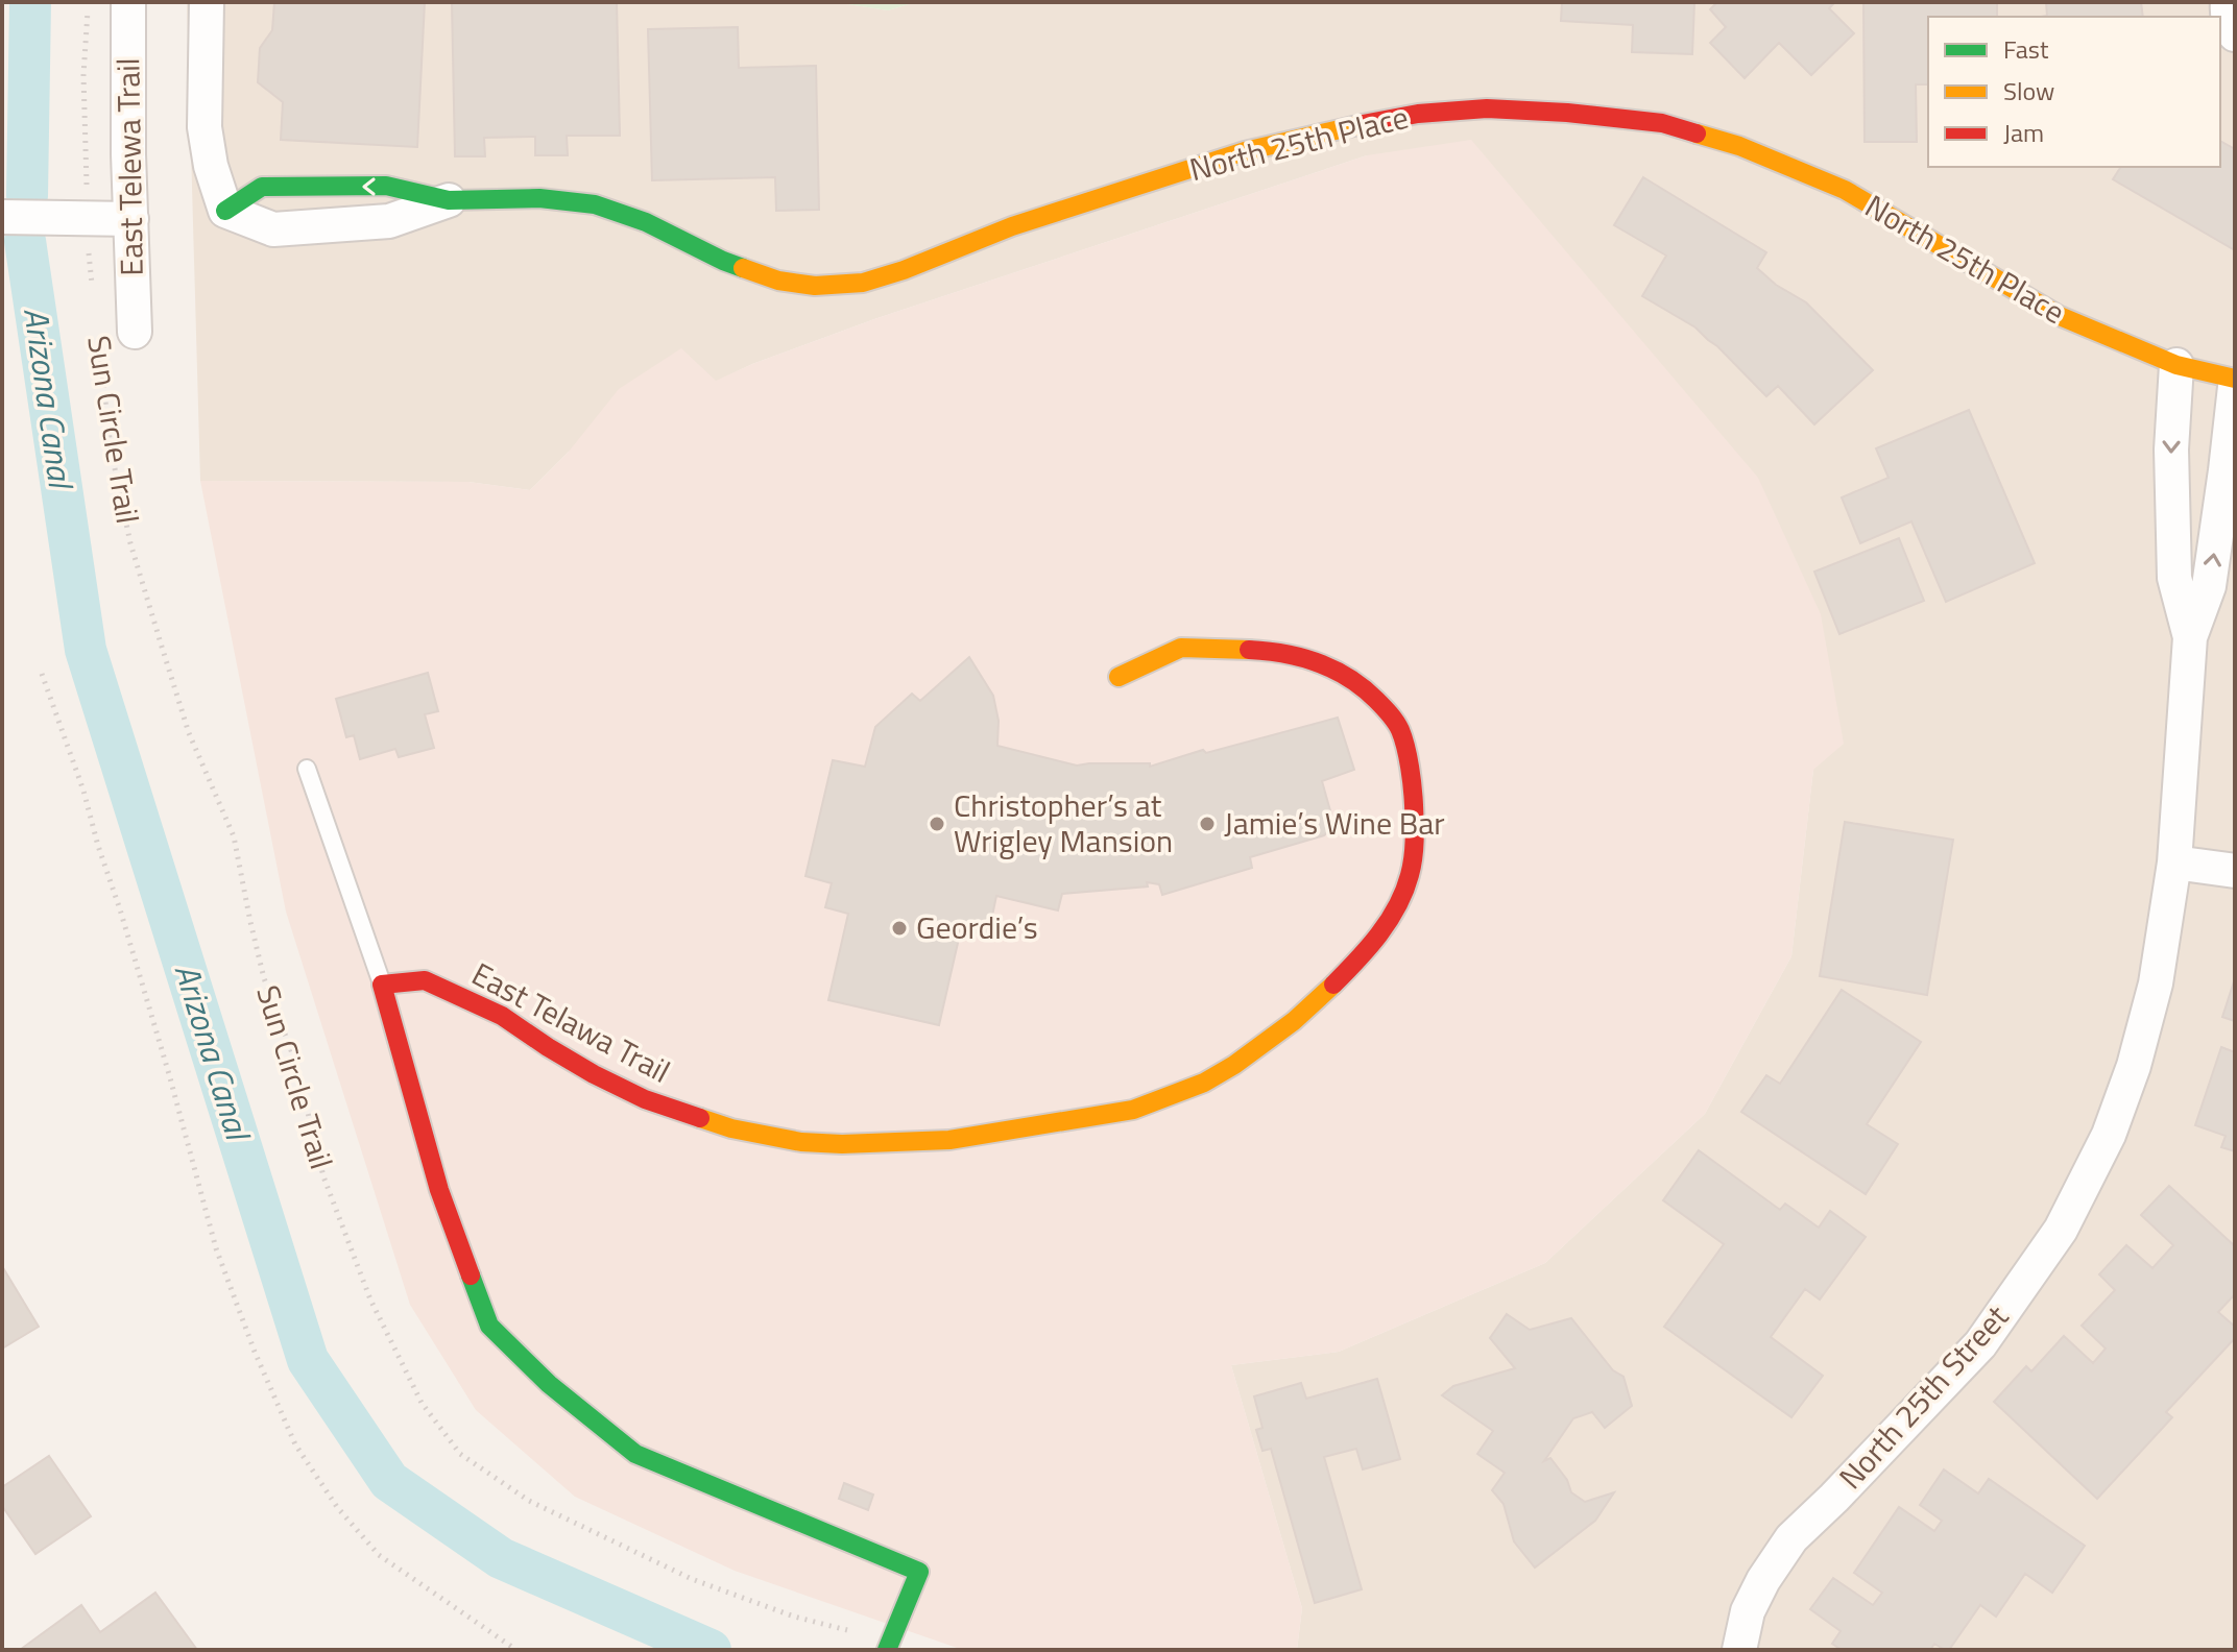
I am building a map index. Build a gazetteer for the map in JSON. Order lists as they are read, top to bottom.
{
  "streets": {
    "street": [
      "North 25th Place",
      "East Telewa Trail",
      "East Telawa Trail",
      "North 25th Street"
    ],
    "path": ["Sun Circle Trail"]
  },
  "crossings": [
    ["North 25th Place", "North 25th Street"]
  ],
  "water": ["Arizona Canal"],
  "places": ["Christopher’s at Wrigley Mansion", "Jamie’s Wine Bar", "Geordie’s"],
  "legend": ["Fast", "Slow", "Jam"]
}
